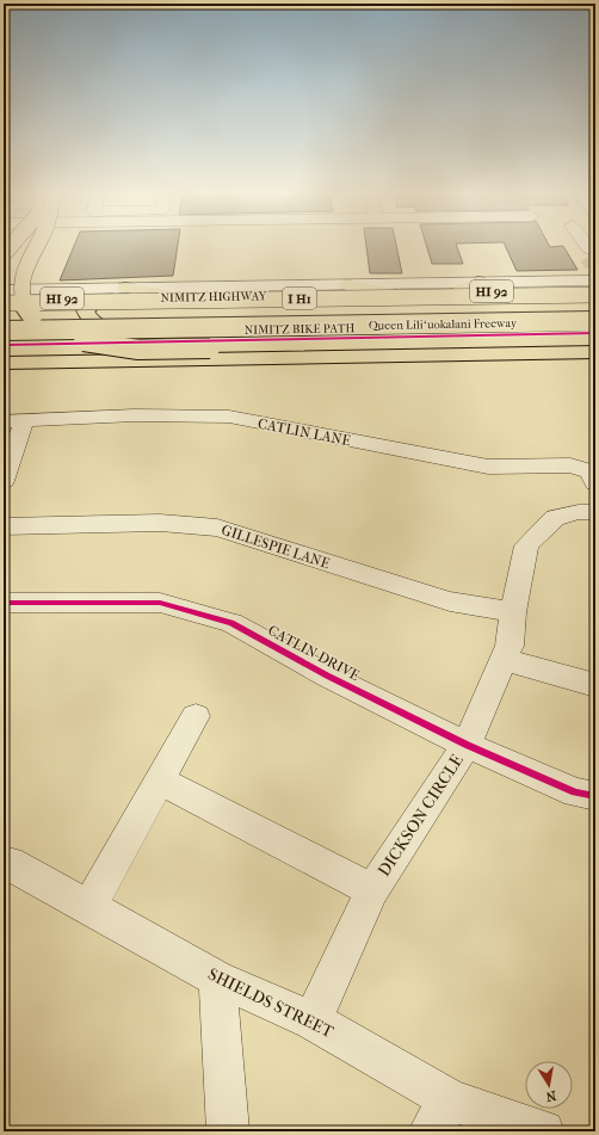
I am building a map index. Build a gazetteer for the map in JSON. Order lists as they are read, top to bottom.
{
  "streets": {
    "main road": [
      "HI 92",
      "NIMITZ HIGHWAY",
      "I H1",
      "Queen Liliʻuokalani Freeway"
    ],
    "street": [
      "CATLIN LANE",
      "GILLESPIE LANE",
      "CATLIN DRIVE",
      "DICKSON CIRCLE",
      "SHIELDS STREET"
    ],
    "cycle path": ["NIMITZ BIKE PATH"]
  },
  "crossings": [
    ["NIMITZ HIGHWAY", "Queen Liliʻuokalani Freeway"],
    ["GILLESPIE LANE", "DICKSON CIRCLE"],
    ["CATLIN DRIVE", "DICKSON CIRCLE"],
    ["DICKSON CIRCLE", "SHIELDS STREET"]
  ],
  "north": "bottom"
}
